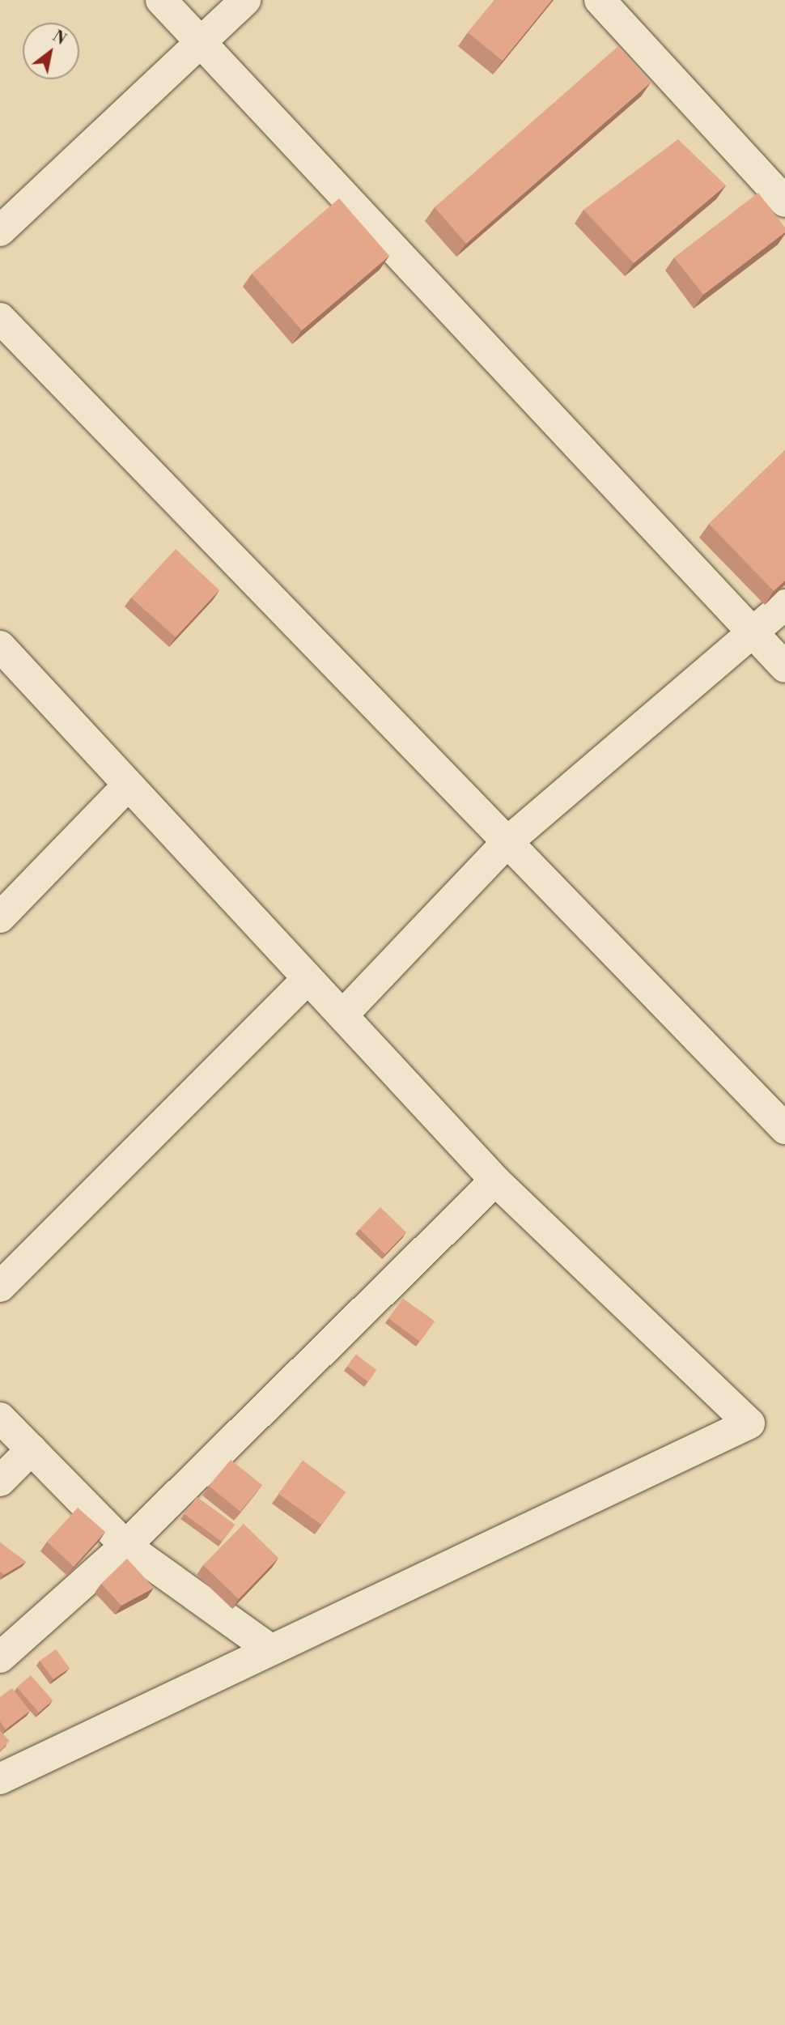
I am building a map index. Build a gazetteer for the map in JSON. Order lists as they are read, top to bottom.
{
  "north": "top right"
}
